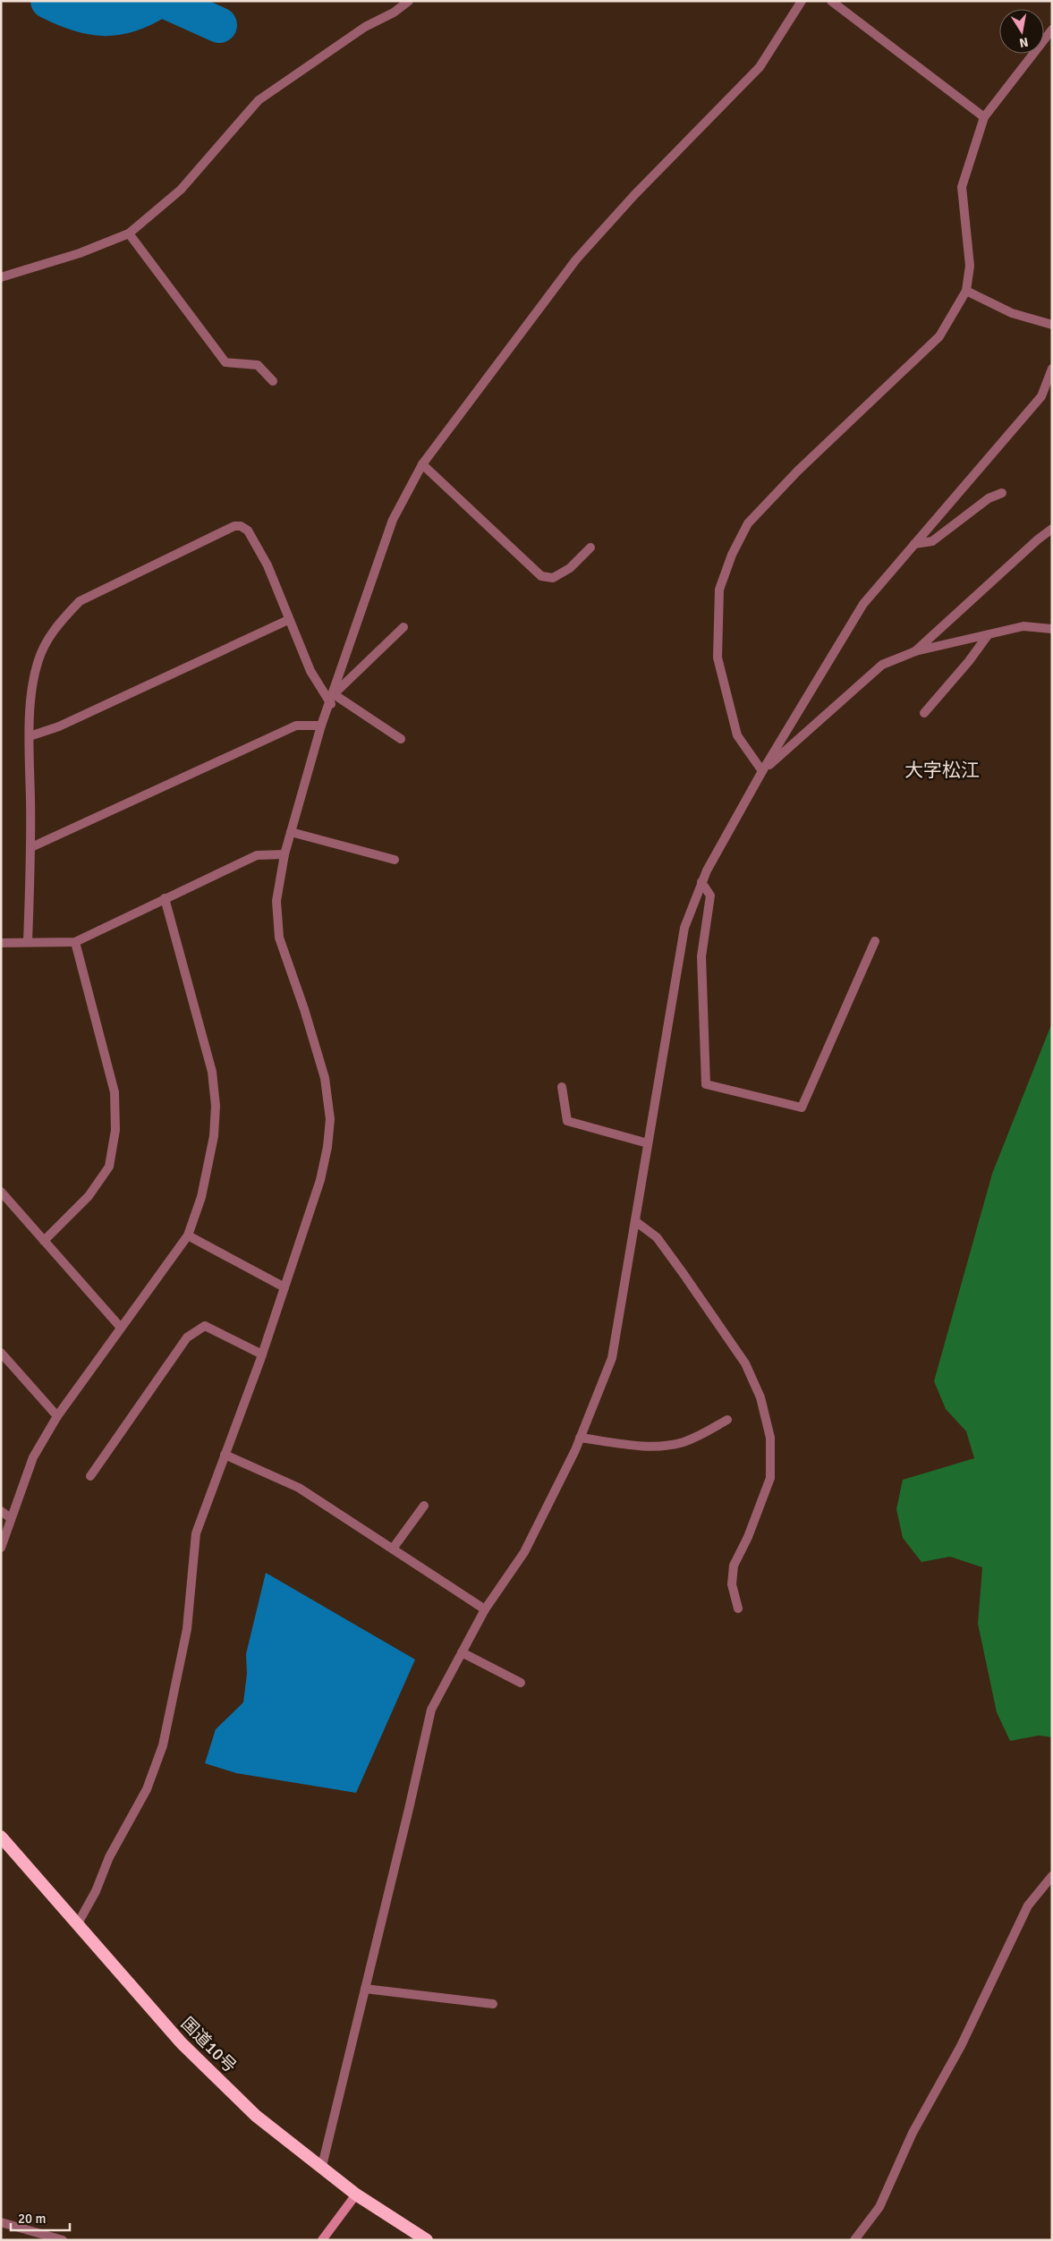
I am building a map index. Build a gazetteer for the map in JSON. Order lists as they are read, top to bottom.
{
  "streets": {
    "highway": ["国道10号"]
  },
  "districts": ["大字松江"],
  "scale_bar": "20 m",
  "north": "bottom"
}
